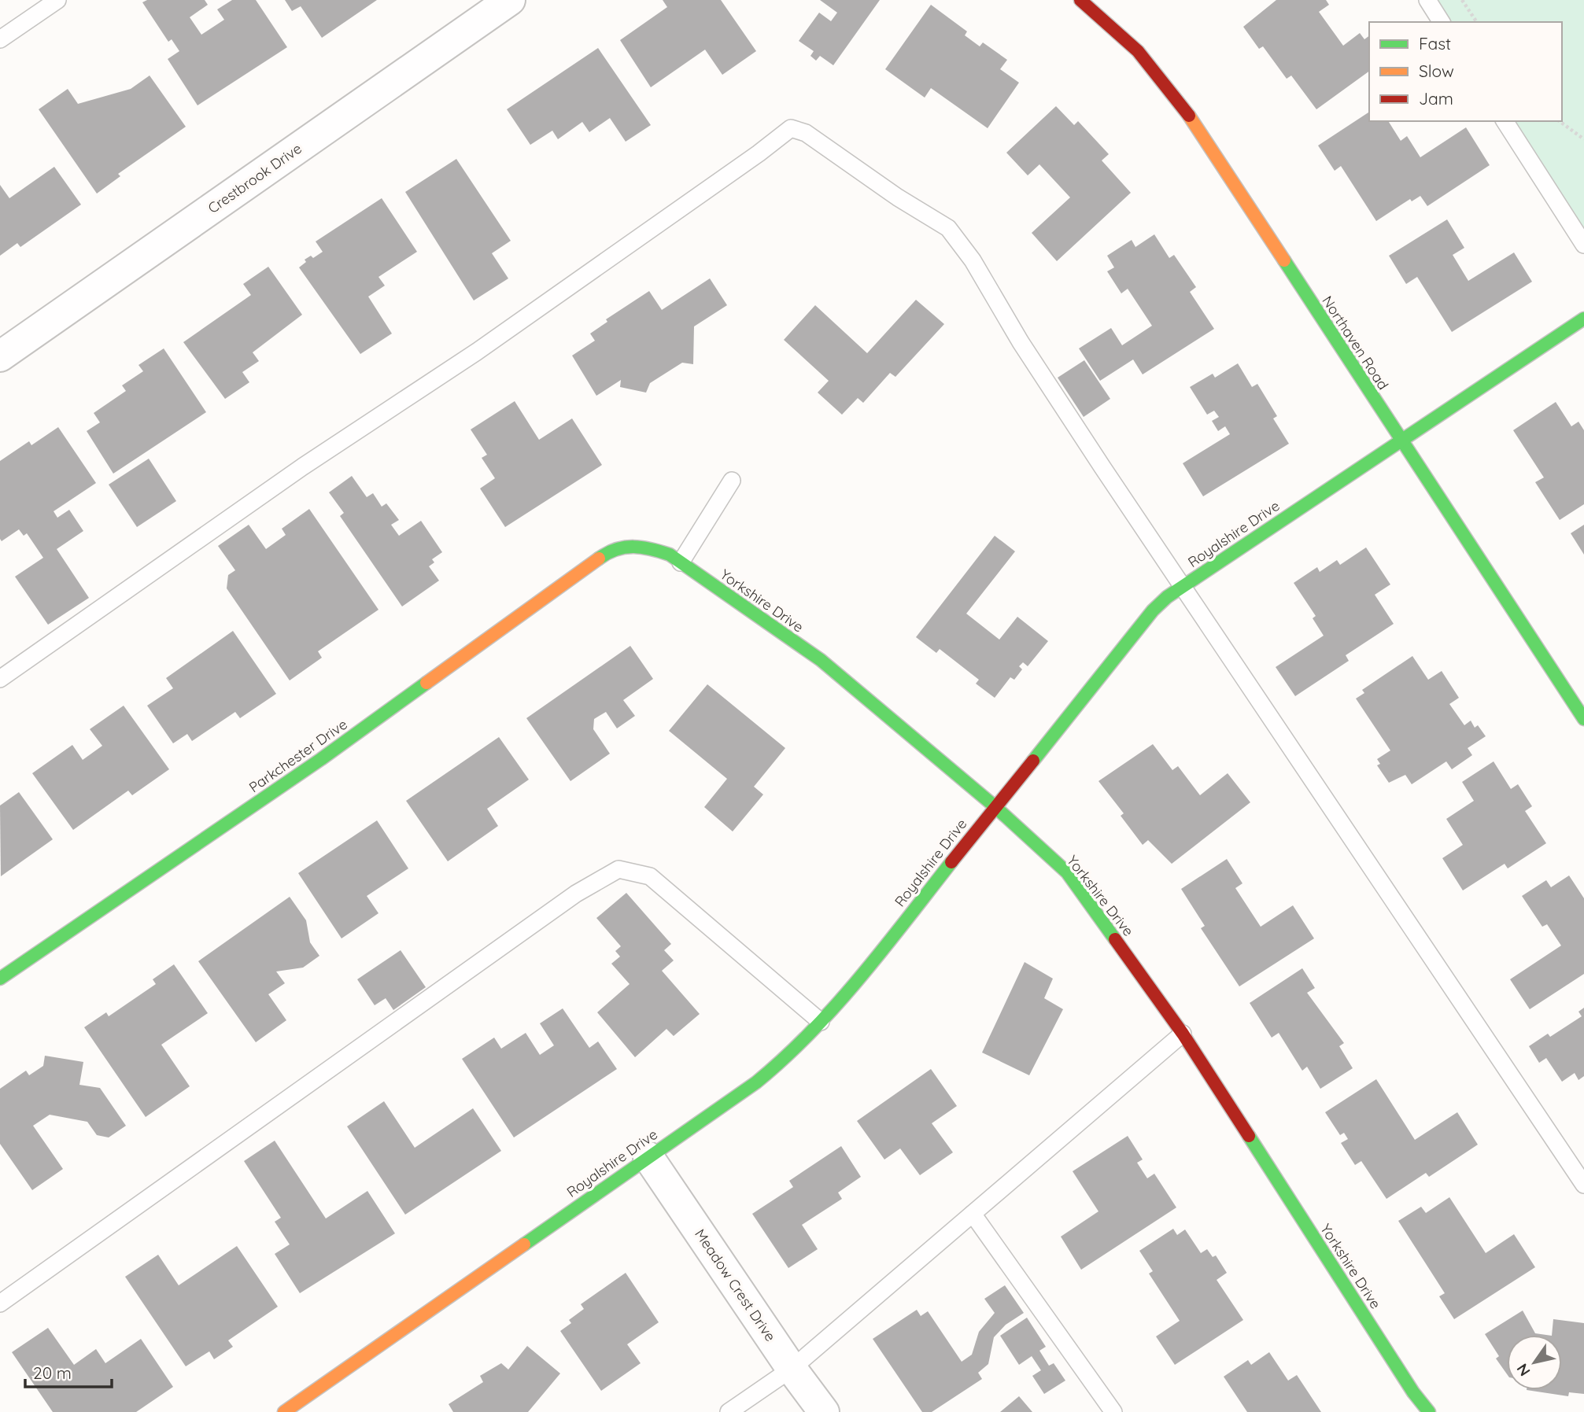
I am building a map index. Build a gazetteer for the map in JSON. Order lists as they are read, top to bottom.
{
  "streets": {
    "street": [
      "Crestbrook Drive",
      "Northaven Road",
      "Royalshire Drive",
      "Yorkshire Drive",
      "Parkchester Drive",
      "Meadow Crest Drive"
    ]
  },
  "crossings": [
    ["Northaven Road", "Royalshire Drive"],
    ["Royalshire Drive", "Yorkshire Drive"],
    ["Royalshire Drive", "Meadow Crest Drive"],
    ["Yorkshire Drive", "Parkchester Drive"]
  ],
  "legend": ["Fast", "Slow", "Jam"],
  "scale_bar": "20 m",
  "north": "bottom left"
}
